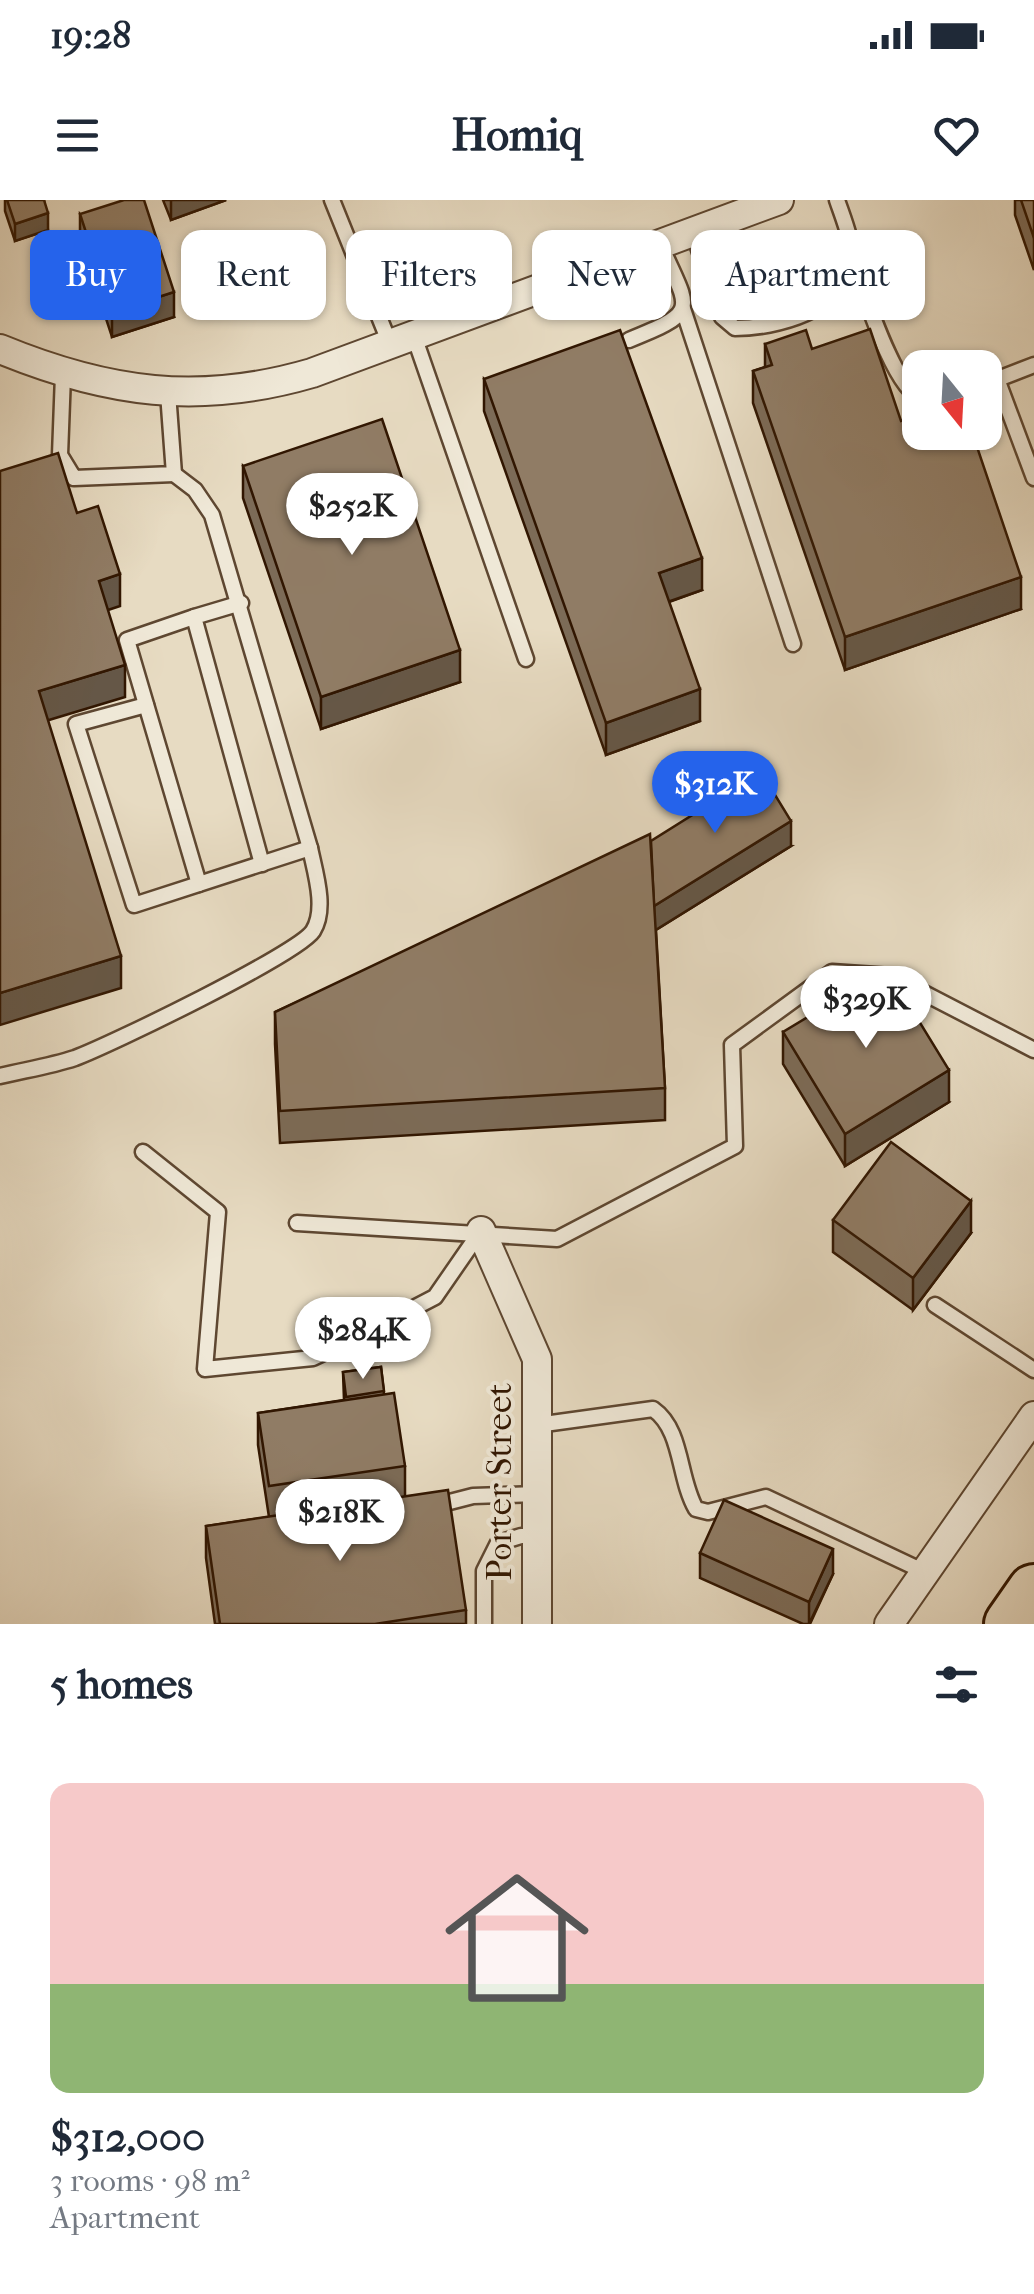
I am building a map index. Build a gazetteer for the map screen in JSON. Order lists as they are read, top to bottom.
{
  "streets": {
    "street": ["Porter Street"]
  },
  "north": "bottom",
  "page": {
    "status": "19:28",
    "header": "Homiq",
    "chip": [
      "Buy",
      "Rent",
      "Filters",
      "New",
      "Apartment"
    ],
    "price": [
      "$252K",
      "$312K",
      "$329K",
      "$284K",
      "$218K"
    ],
    "heading": "5 homes",
    "list": [
      {
        "name": "$312,000",
        "note": "3 rooms · 98 m² · Apartment"
      }
    ]
  }
}
